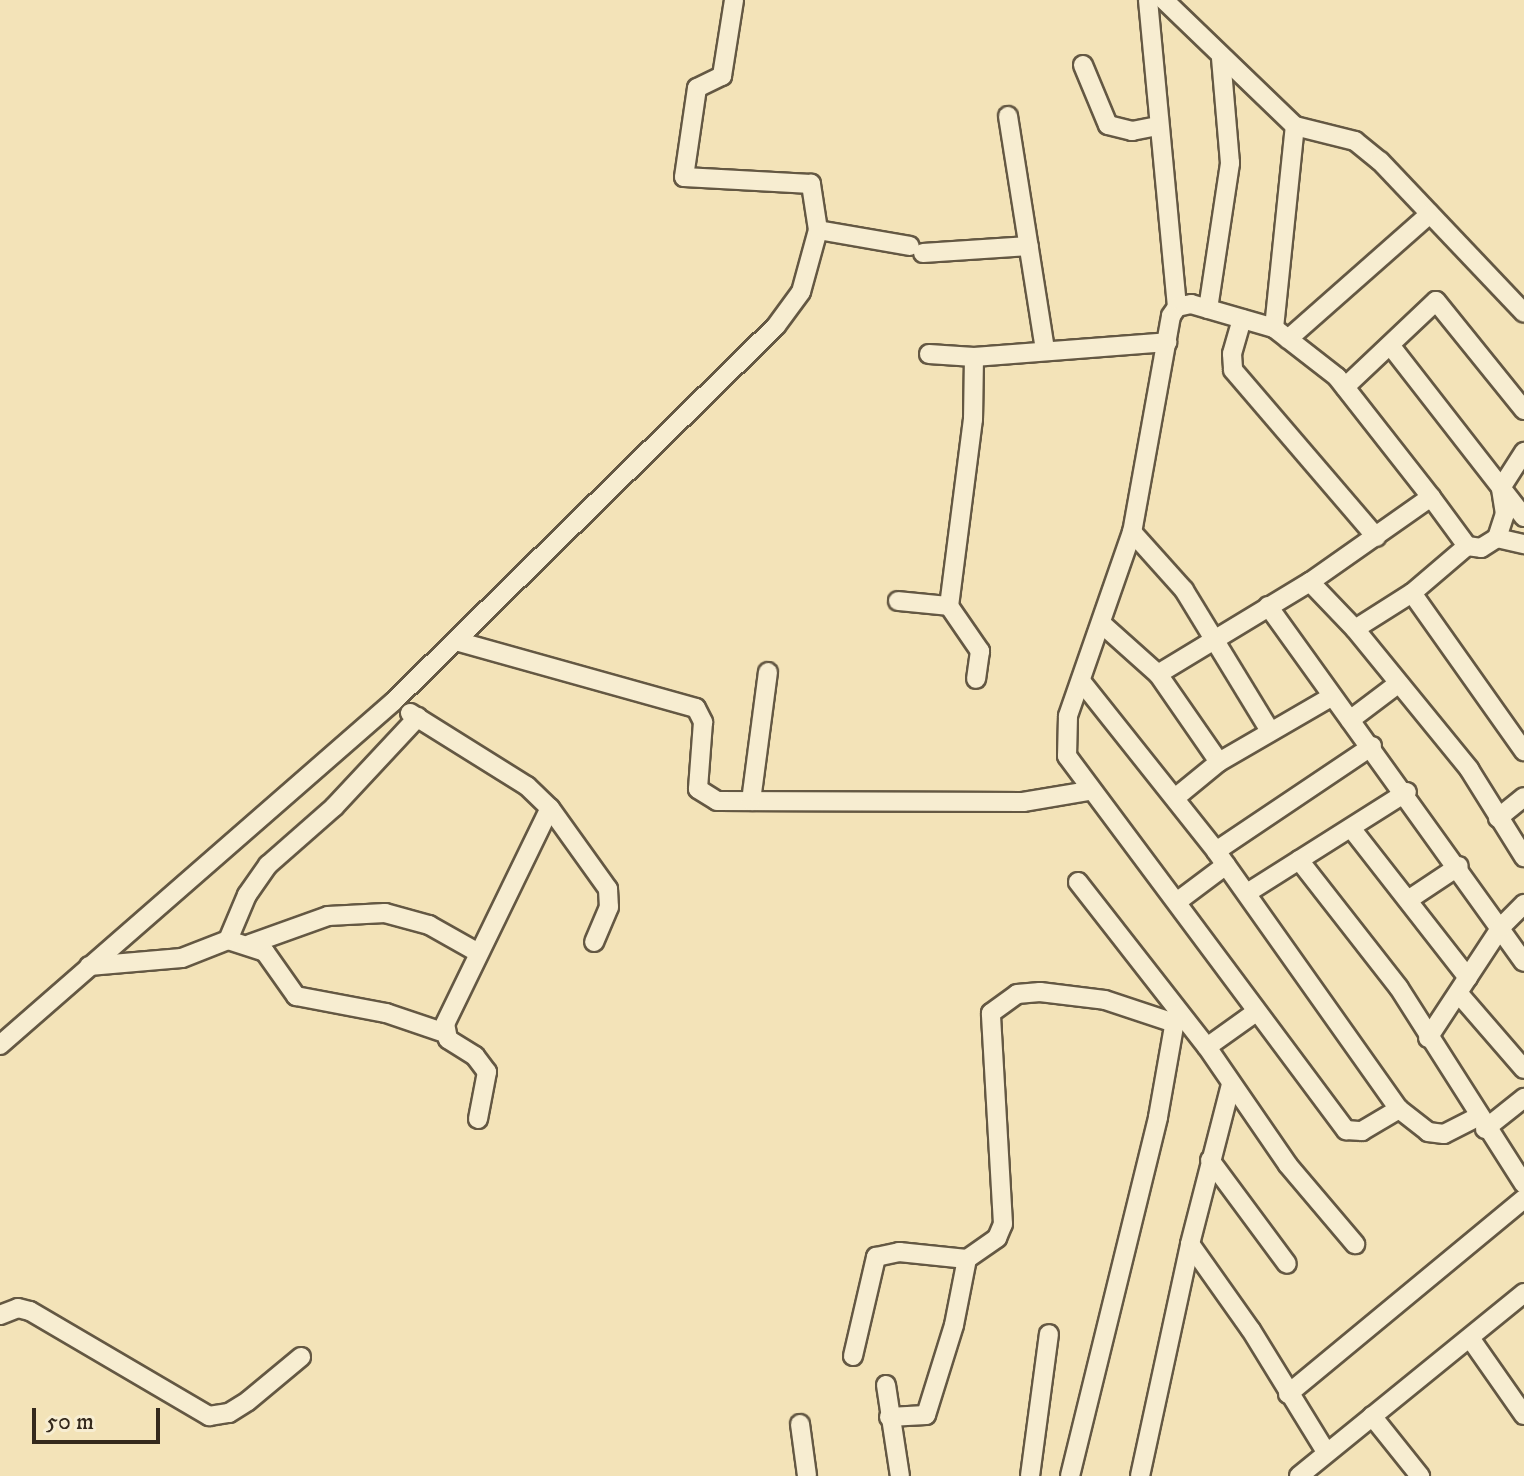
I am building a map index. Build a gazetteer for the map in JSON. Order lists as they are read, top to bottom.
{
  "scale_bar": "50 m"
}
